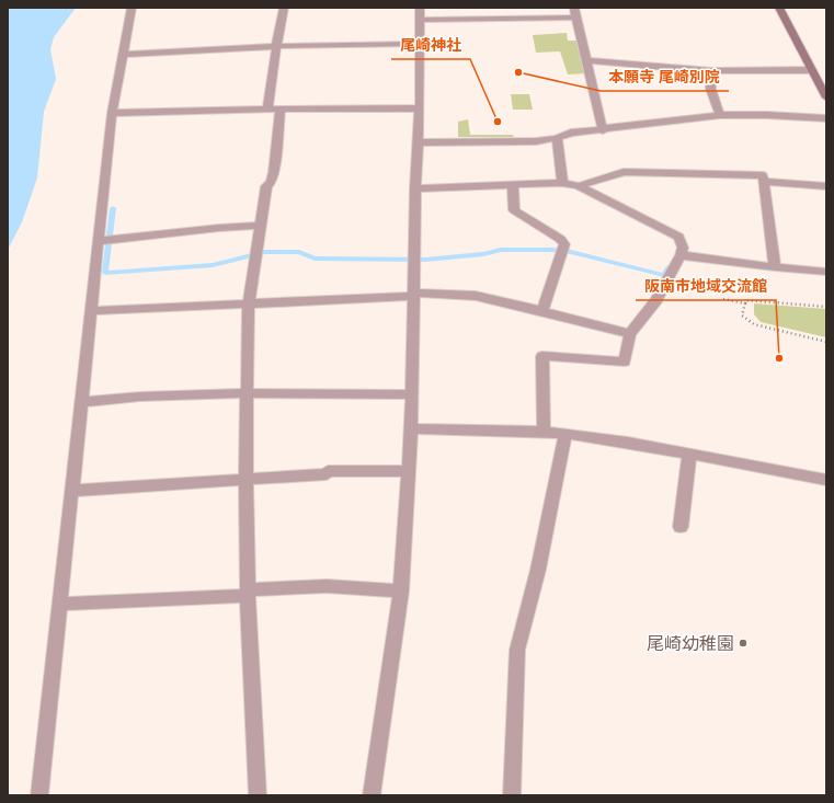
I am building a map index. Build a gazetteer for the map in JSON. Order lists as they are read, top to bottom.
{
  "places": [
    "本願寺 尾崎別院",
    "尾崎神社",
    "阪南市地域交流館",
    "尾崎幼稚園"
  ]
}
